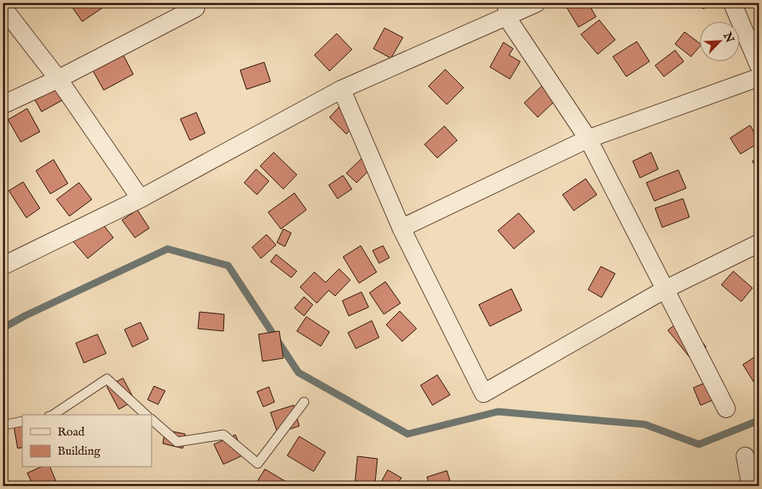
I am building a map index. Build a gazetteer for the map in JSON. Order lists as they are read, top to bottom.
{
  "legend": ["Road", "Building"],
  "north": "top right"
}
